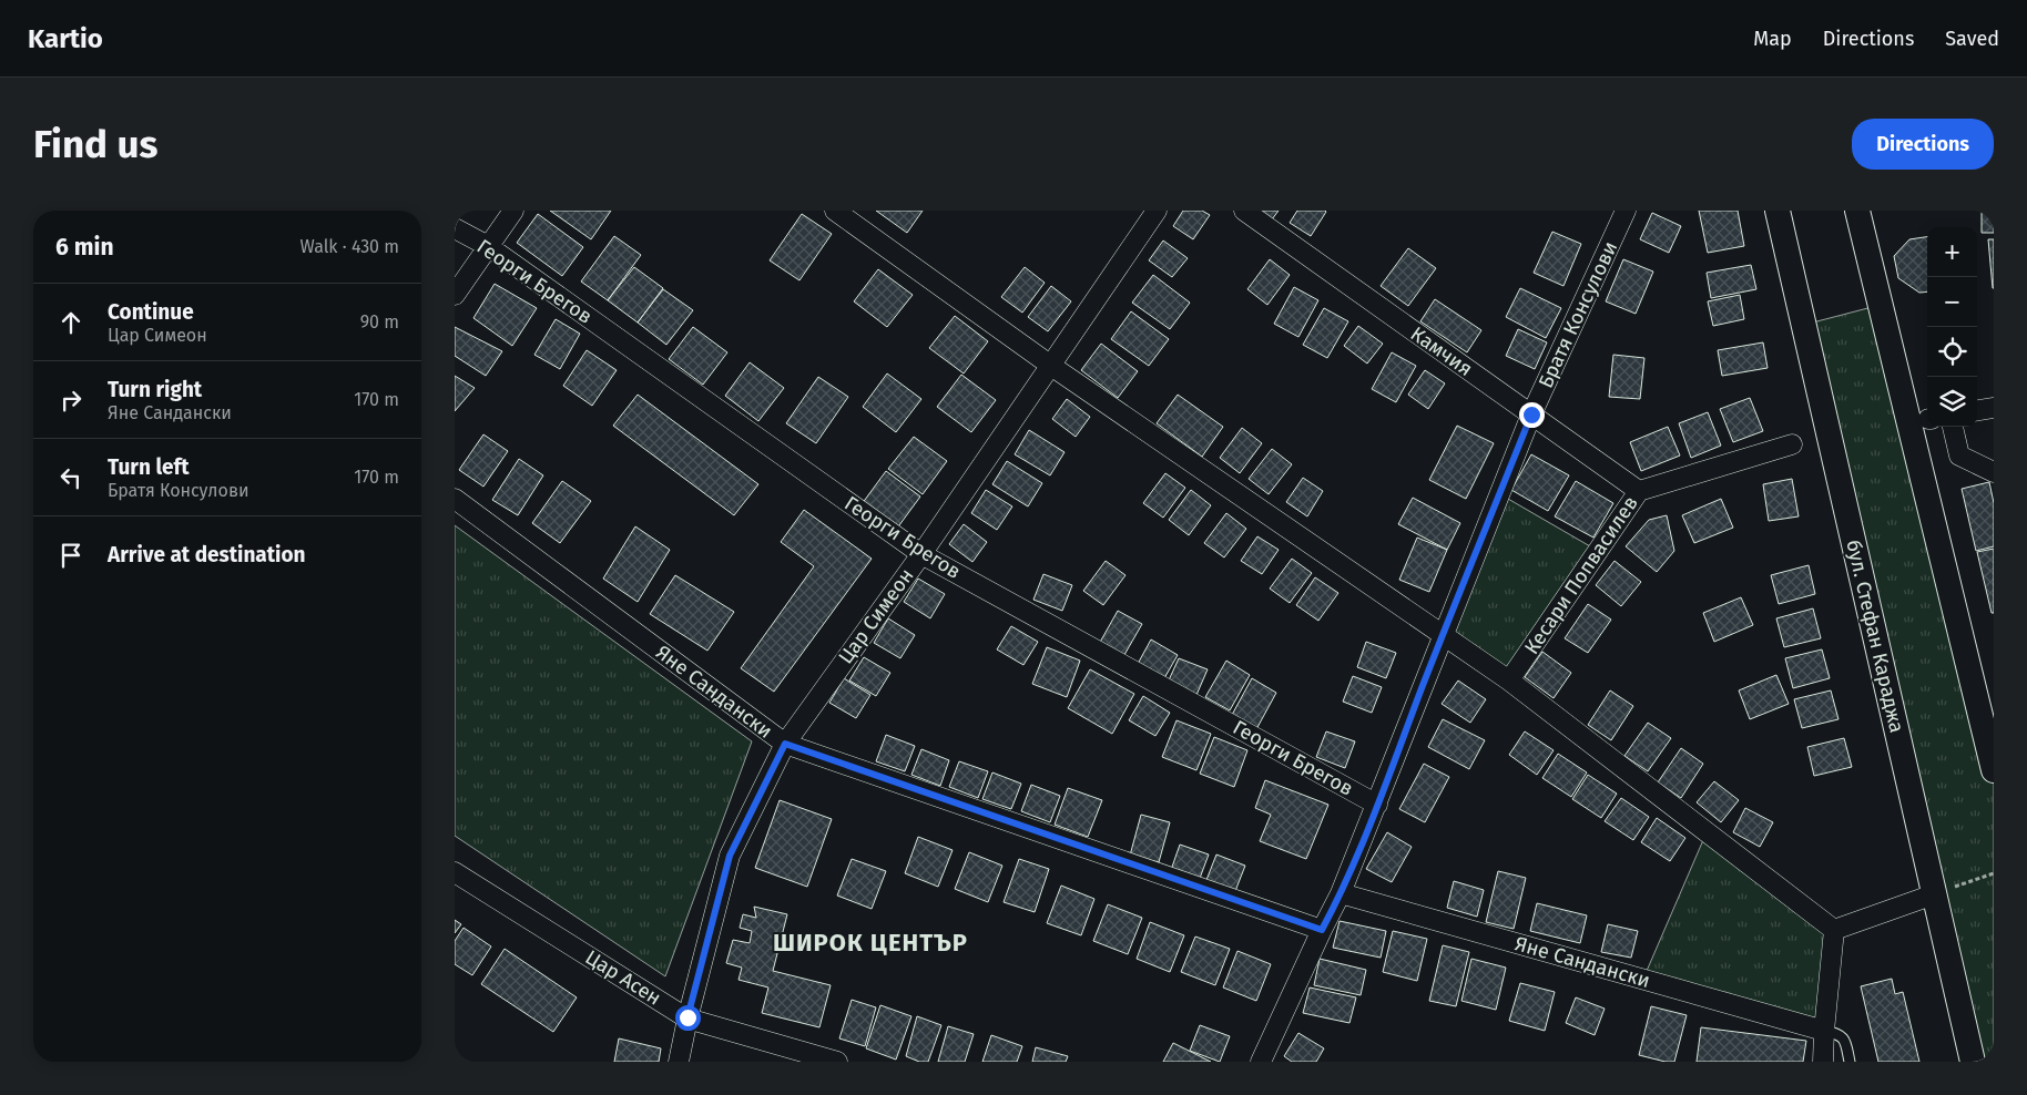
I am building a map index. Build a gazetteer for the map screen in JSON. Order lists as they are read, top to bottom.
{
  "streets": {
    "street": [
      "Георги Брегов",
      "Братя Консулови",
      "Камчия",
      "Кесари Попвасилев",
      "Цар Симеон",
      "бул. Стефан Караджа",
      "Яне Сандански",
      "Цар Асен"
    ]
  },
  "crossings": [
    ["Георги Брегов", "Братя Консулови"],
    ["Георги Брегов", "Цар Симеон"],
    ["Братя Консулови", "Камчия"],
    ["Братя Консулови", "Яне Сандански"],
    ["Камчия", "Кесари Попвасилев"],
    ["Цар Симеон", "Яне Сандански"],
    ["Цар Симеон", "Цар Асен"]
  ],
  "districts": ["ШИРОК ЦЕНТЪР"],
  "page": {
    "header": "Kartio",
    "nav": ["Map", "Directions", "Saved"],
    "buttons": "Directions",
    "title": "Find us",
    "heading": ["6 min", "Walk · 430 m"],
    "map_buttons": ["+", "−"],
    "list": [
      ["Continue", "Цар Симеон", "90 m"],
      ["Turn right", "Яне Сандански", "170 m"],
      ["Turn left", "Братя Консулови", "170 m"],
      "Arrive at destination"
    ]
  }
}
